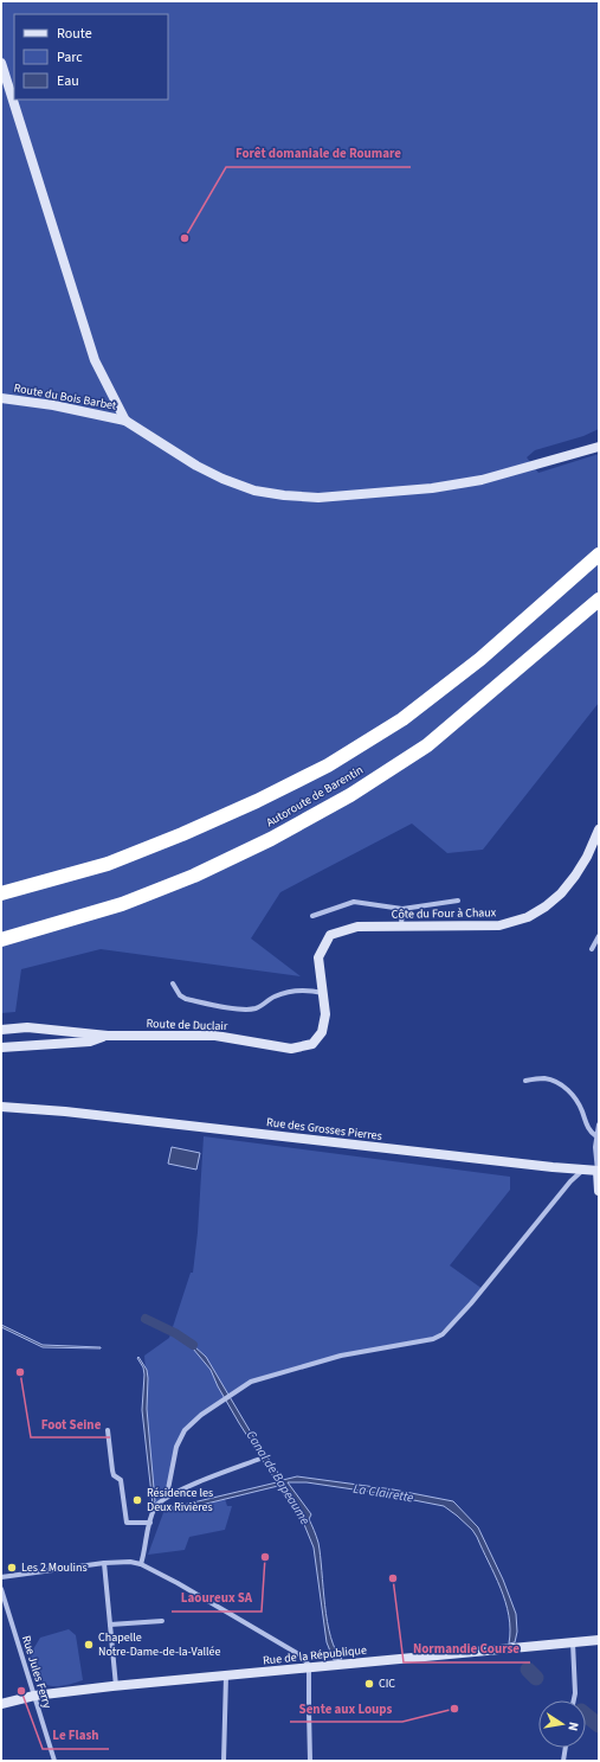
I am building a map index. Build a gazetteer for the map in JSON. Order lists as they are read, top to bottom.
{
  "streets": {
    "highway": ["Autoroute de Barentin"],
    "street": [
      "Route du Bois Barbet",
      "Côte du Four à Chaux",
      "Route de Duclair",
      "Rue des Grosses Pierres",
      "Rue de la République",
      "Rue Jules Ferry"
    ]
  },
  "crossings": [
    ["Côte du Four à Chaux", "Route de Duclair"],
    ["Rue de la République", "Rue Jules Ferry"]
  ],
  "water": ["Canal de Bapeaume", "La Clairette"],
  "places": [
    "Forêt domaniale de Roumare",
    "Foot Seine",
    "Résidence les Deux Rivières",
    "Laoureux SA",
    "Les 2 Moulins",
    "Normandie Course",
    "Chapelle Notre-Dame-de-la-Vallée",
    "CIC",
    "Le Flash",
    "Sente aux Loups"
  ],
  "legend": ["Route", "Parc", "Eau"],
  "north": "right"
}
